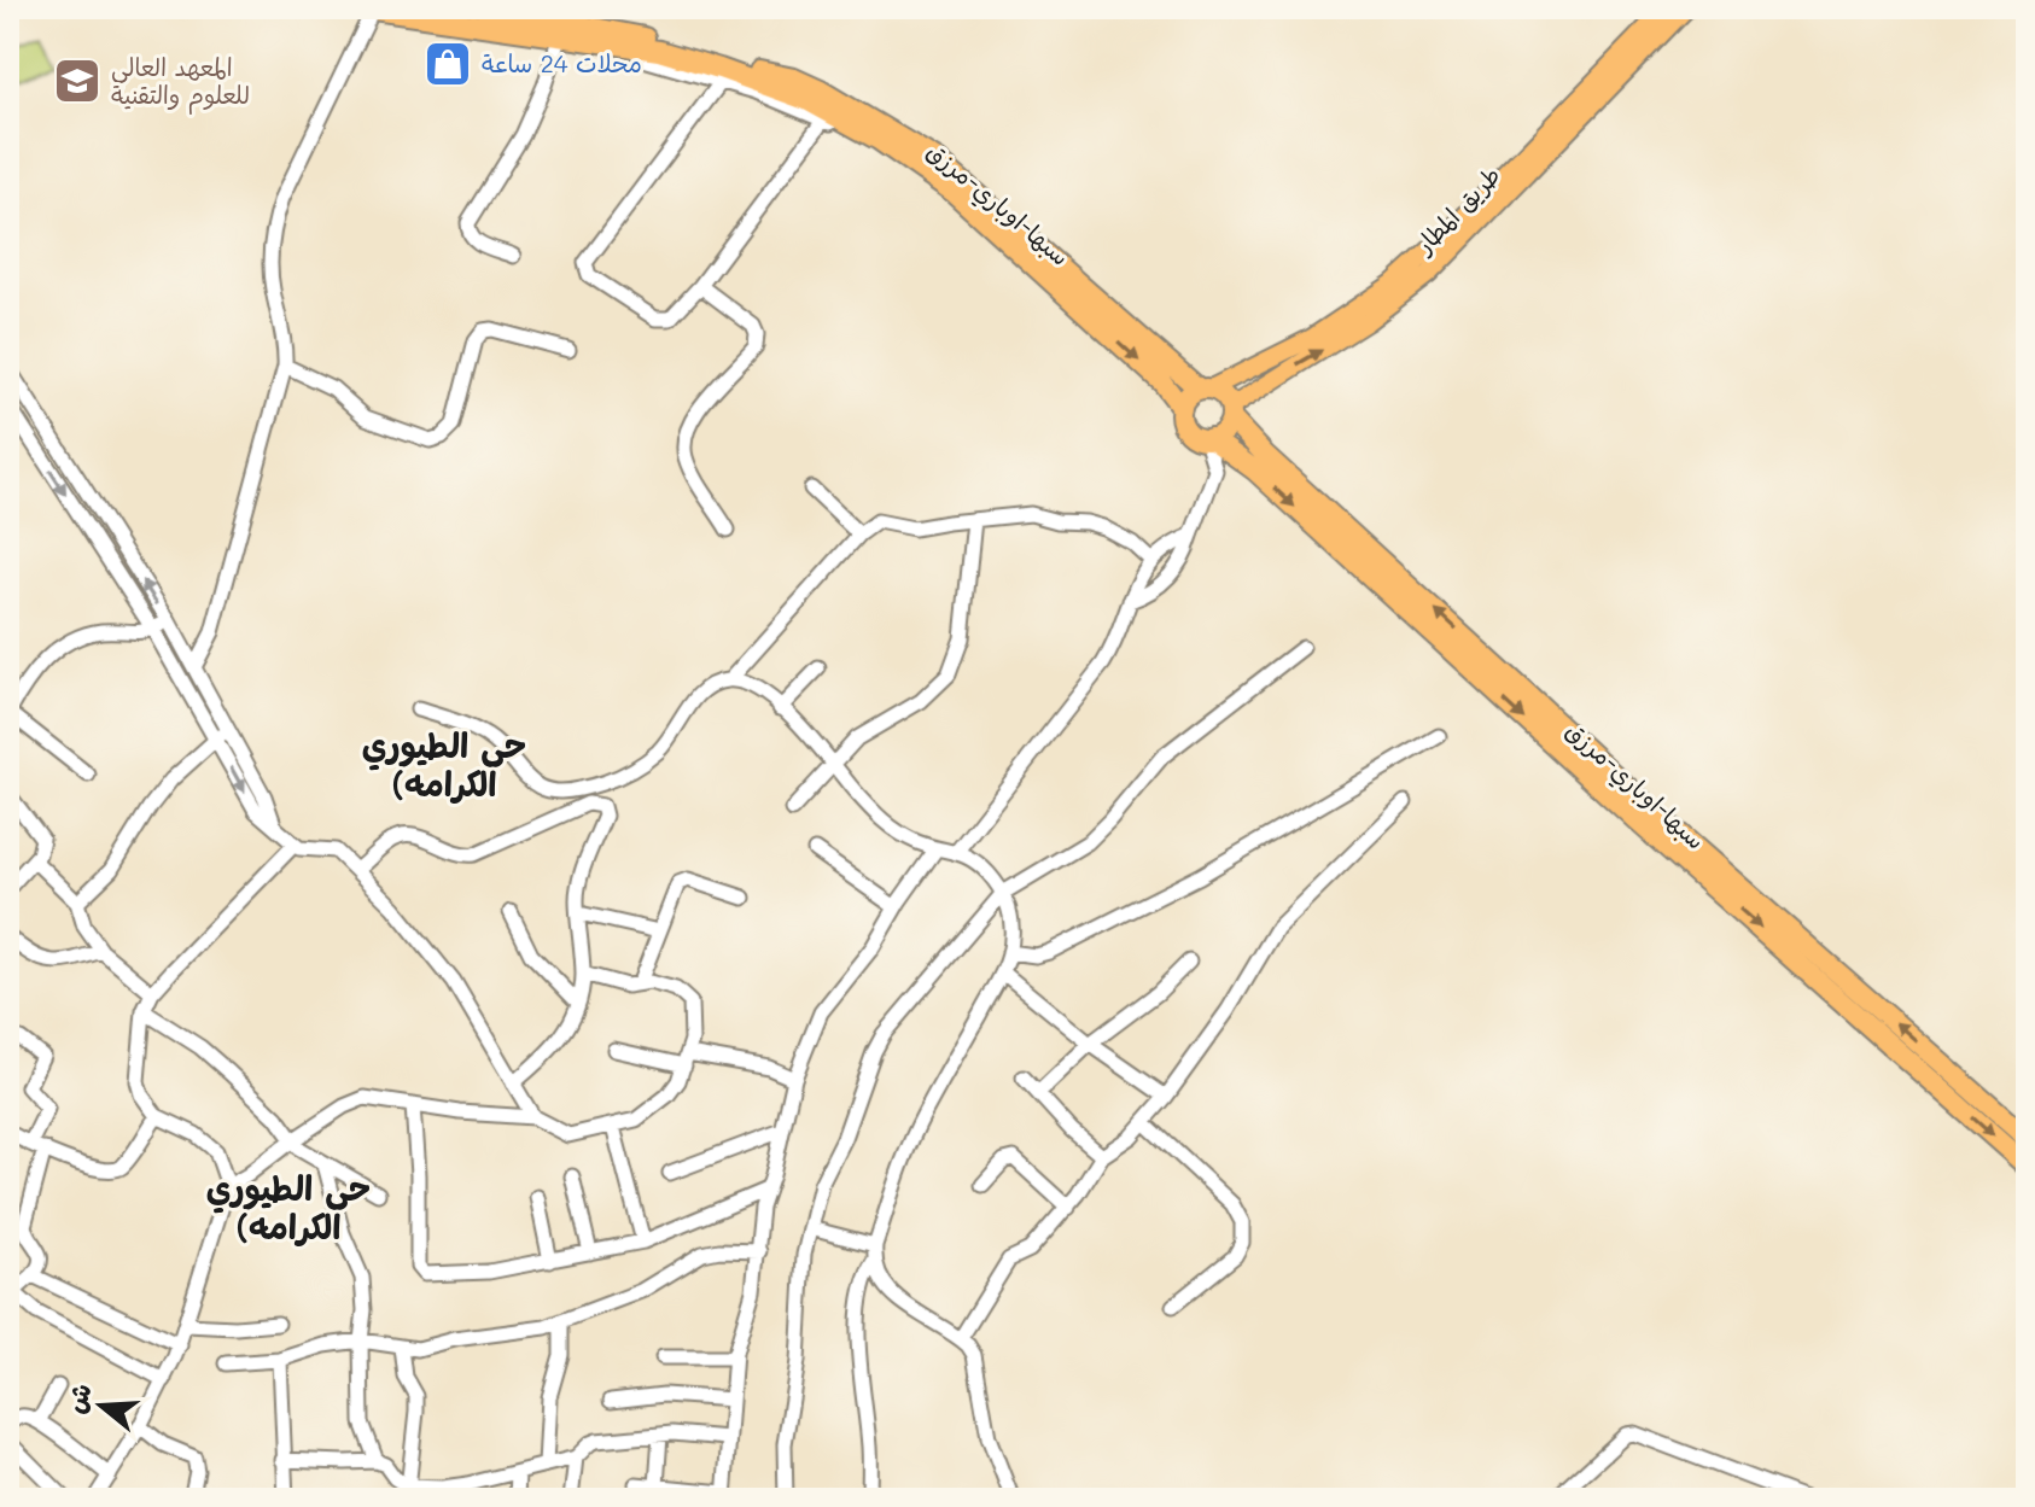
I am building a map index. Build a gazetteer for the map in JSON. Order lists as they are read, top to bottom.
{
  "streets": {
    "highway": ["سبها-اوباري-مرزق"],
    "main road": ["طريق المطار"]
  },
  "crossings": [
    ["سبها-اوباري-مرزق", "طريق المطار"]
  ],
  "districts": ["حي الطيوري (الكرامه", "حي الطيوري (الكرامه"],
  "places": {
    "shop": ["محلات 24 ساعة"],
    "school or university": ["المعهد العالي للعلوم والتقنية"]
  },
  "north": "left"
}
